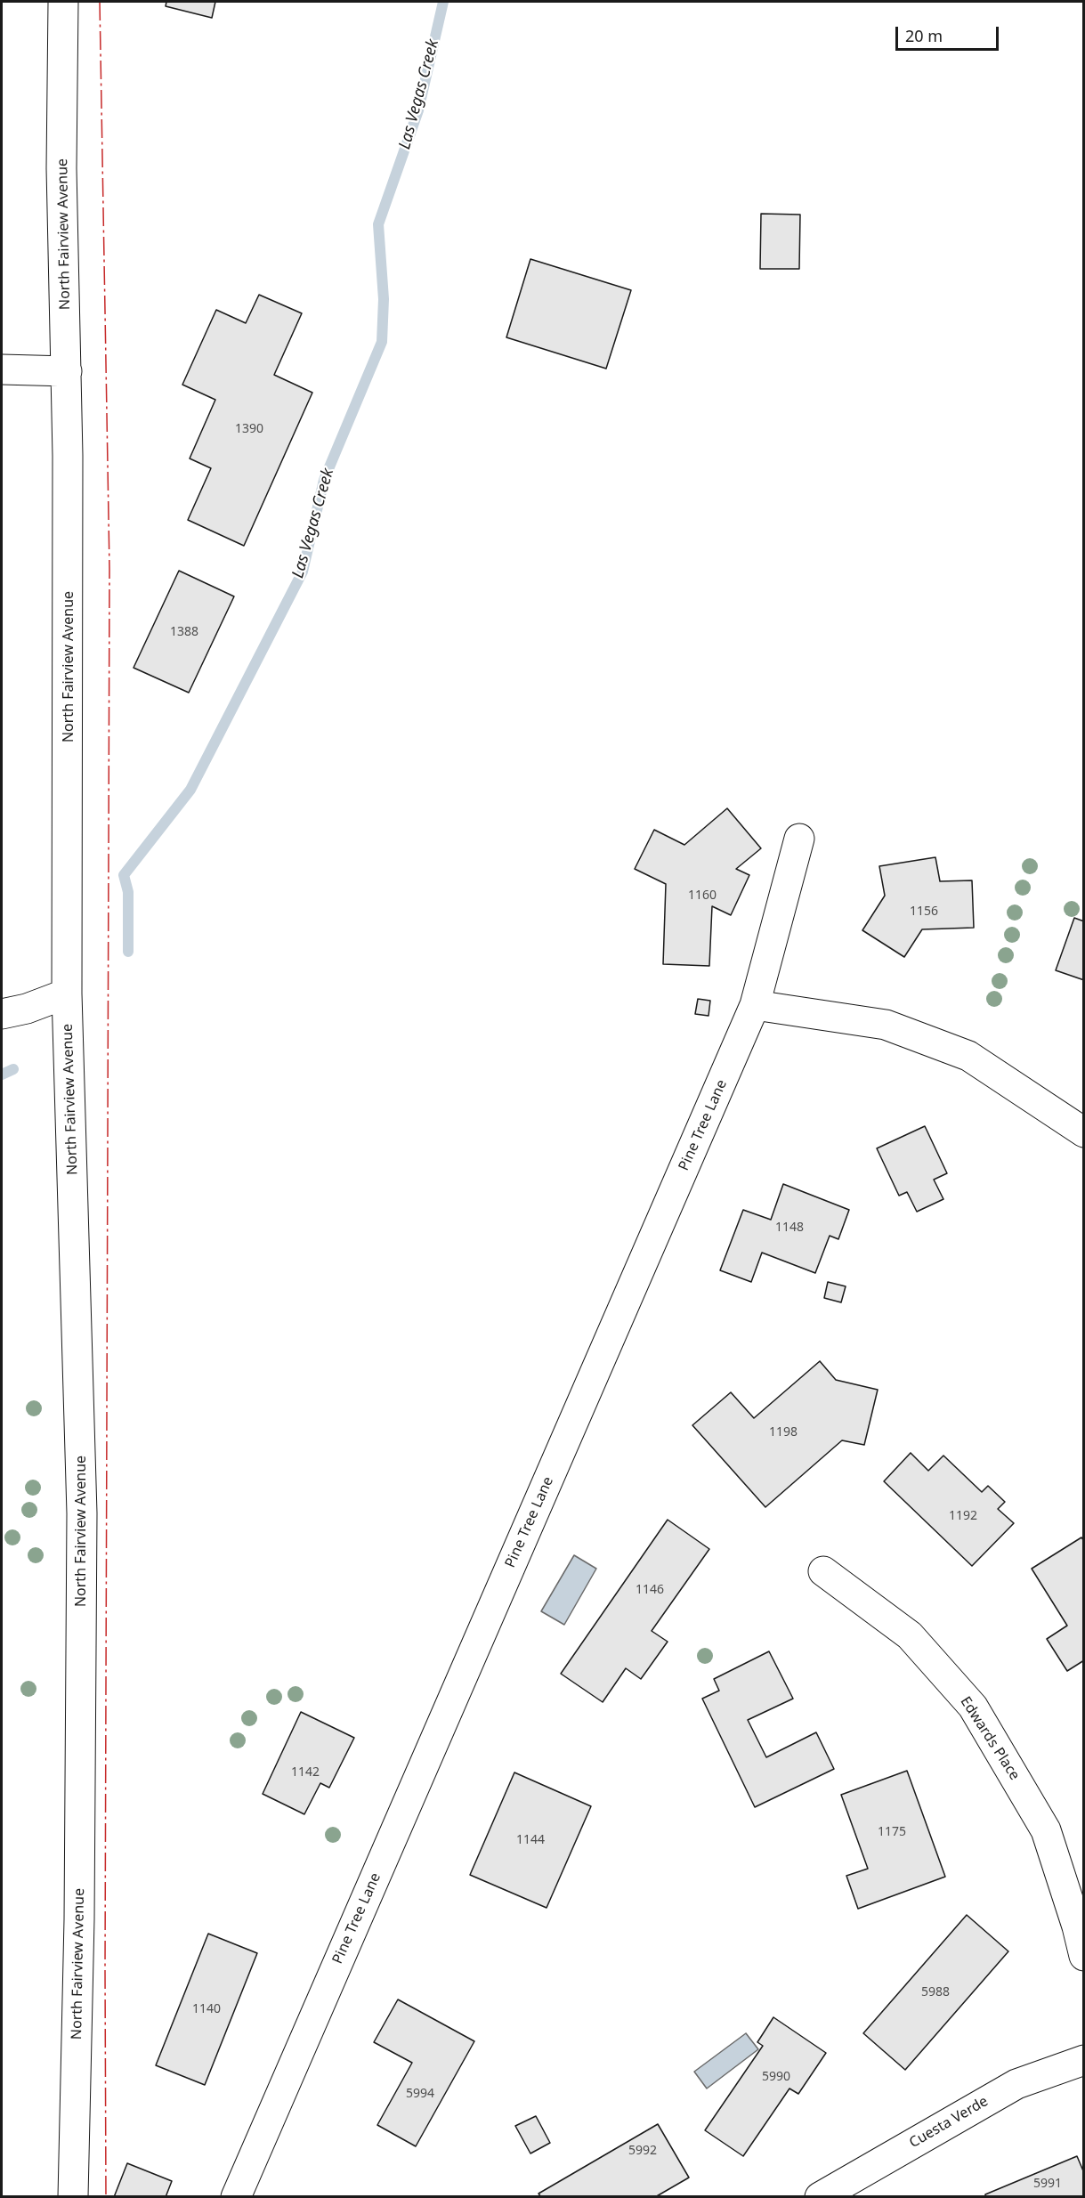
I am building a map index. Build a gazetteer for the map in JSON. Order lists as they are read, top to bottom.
{
  "streets": {
    "street": [
      "North Fairview Avenue",
      "Pine Tree Lane",
      "Edwards Place",
      "Cuesta Verde"
    ]
  },
  "water": ["Las Vegas Creek"],
  "house_numbers": [
    "1390",
    "1388",
    "1160",
    "1156",
    "1148",
    "1198",
    "1192",
    "1146",
    "1142",
    "1175",
    "1144",
    "5988",
    "1140",
    "5990",
    "5994",
    "5992",
    "5991"
  ],
  "scale_bar": "20 m"
}
